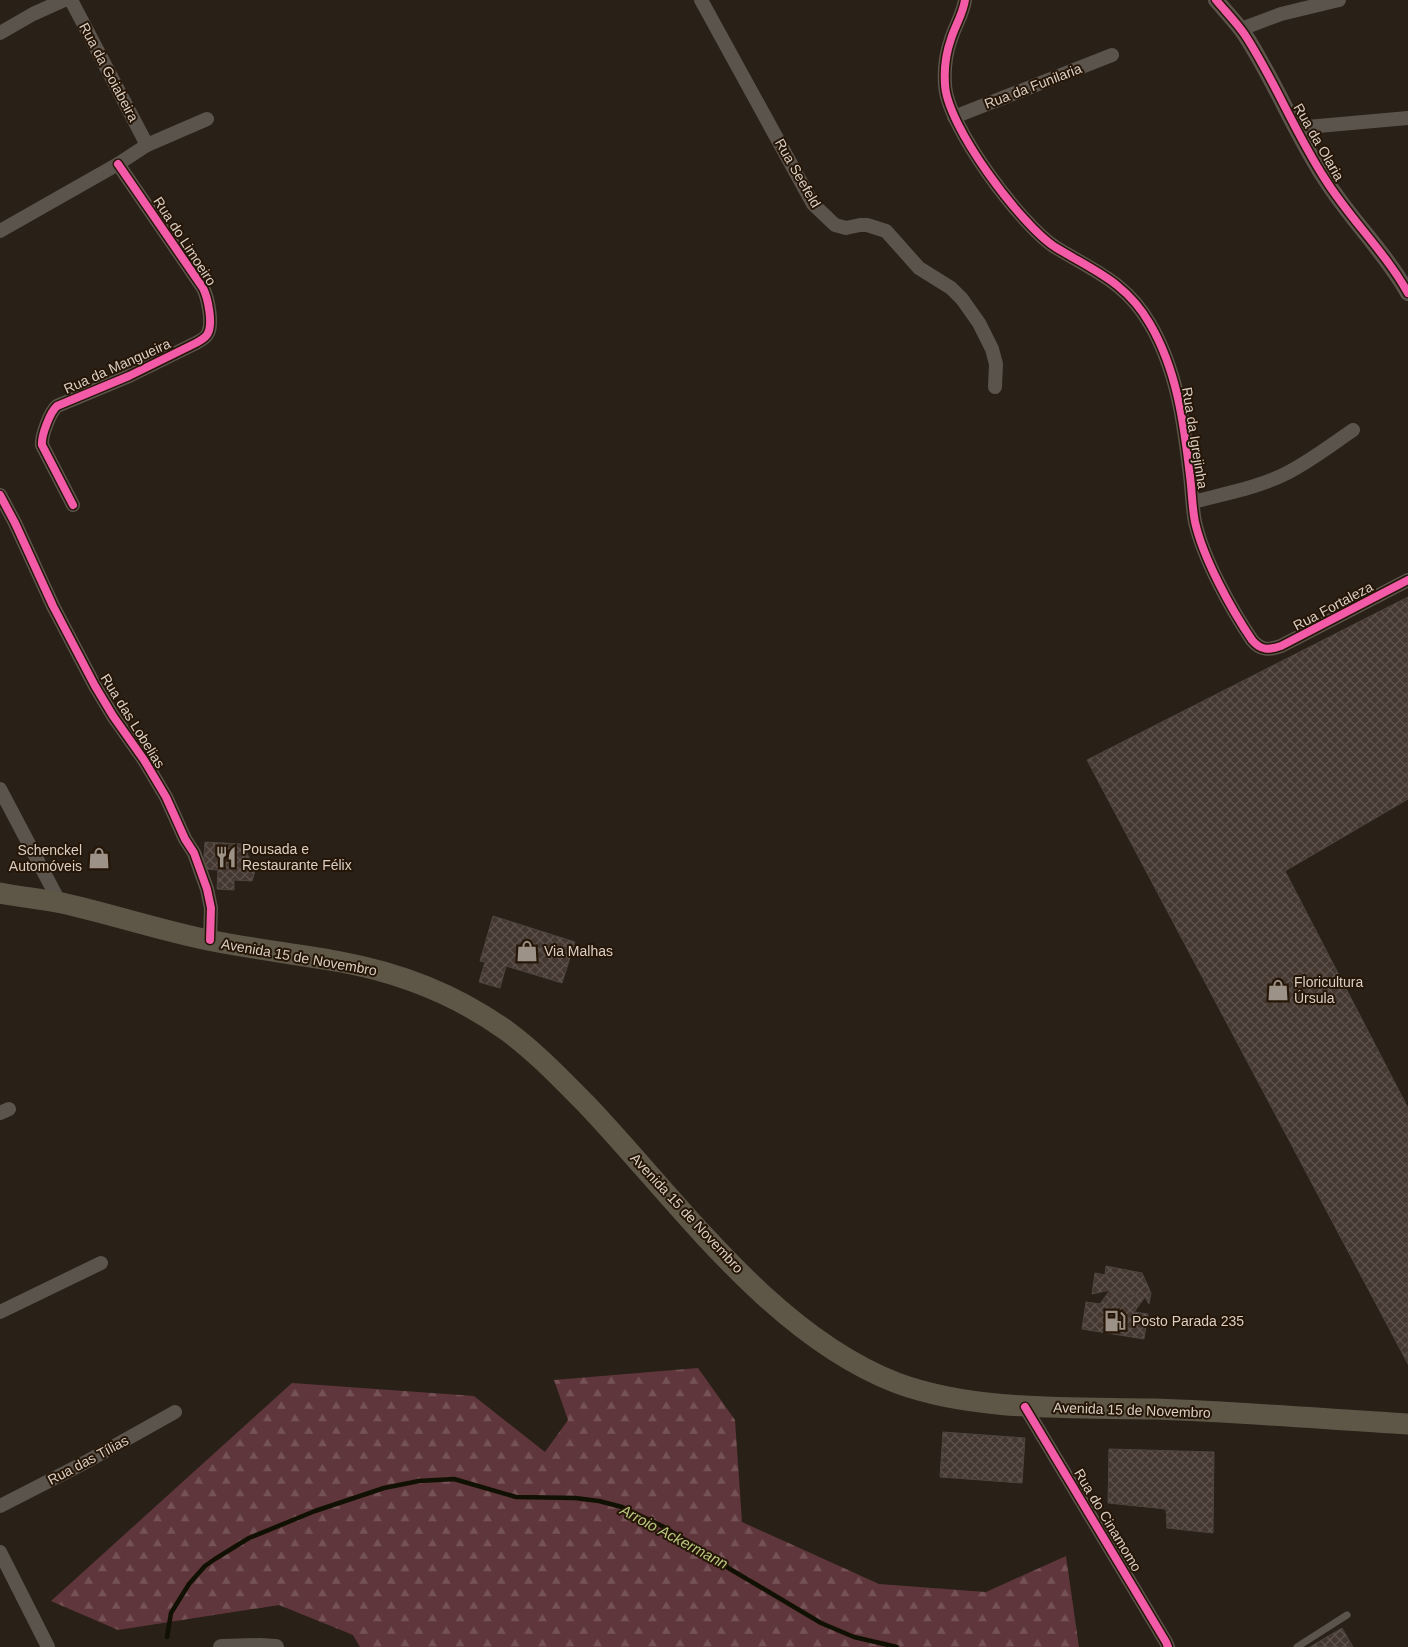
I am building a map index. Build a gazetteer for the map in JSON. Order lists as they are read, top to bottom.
{
  "streets": {
    "main road": ["Avenida 15 de Novembro"],
    "street": [
      "Rua da Goiabeira",
      "Rua da Funilaria",
      "Rua da Olaria",
      "Rua Seefeld",
      "Rua do Limoeiro",
      "Rua da Mangueira",
      "Rua da Igrejinha",
      "Rua Fortaleza",
      "Rua das Lobelias",
      "Rua das Tílias",
      "Rua do Cinamomo"
    ]
  },
  "crossings": [
    ["Rua da Funilaria", "Rua da Igrejinha"],
    ["Rua do Limoeiro", "Rua da Mangueira"],
    ["Rua da Igrejinha", "Rua Fortaleza"],
    ["Rua das Lobelias", "Avenida 15 de Novembro"],
    ["Avenida 15 de Novembro", "Rua do Cinamomo"]
  ],
  "water": ["Arroio Ackermann"],
  "places": {
    "restaurant": ["Pousada e Restaurante Félix"],
    "shop": ["Schenckel Automóveis", "Via Malhas", "Floricultura Úrsula"],
    "fuel station": ["Posto Parada 235"]
  }
}
